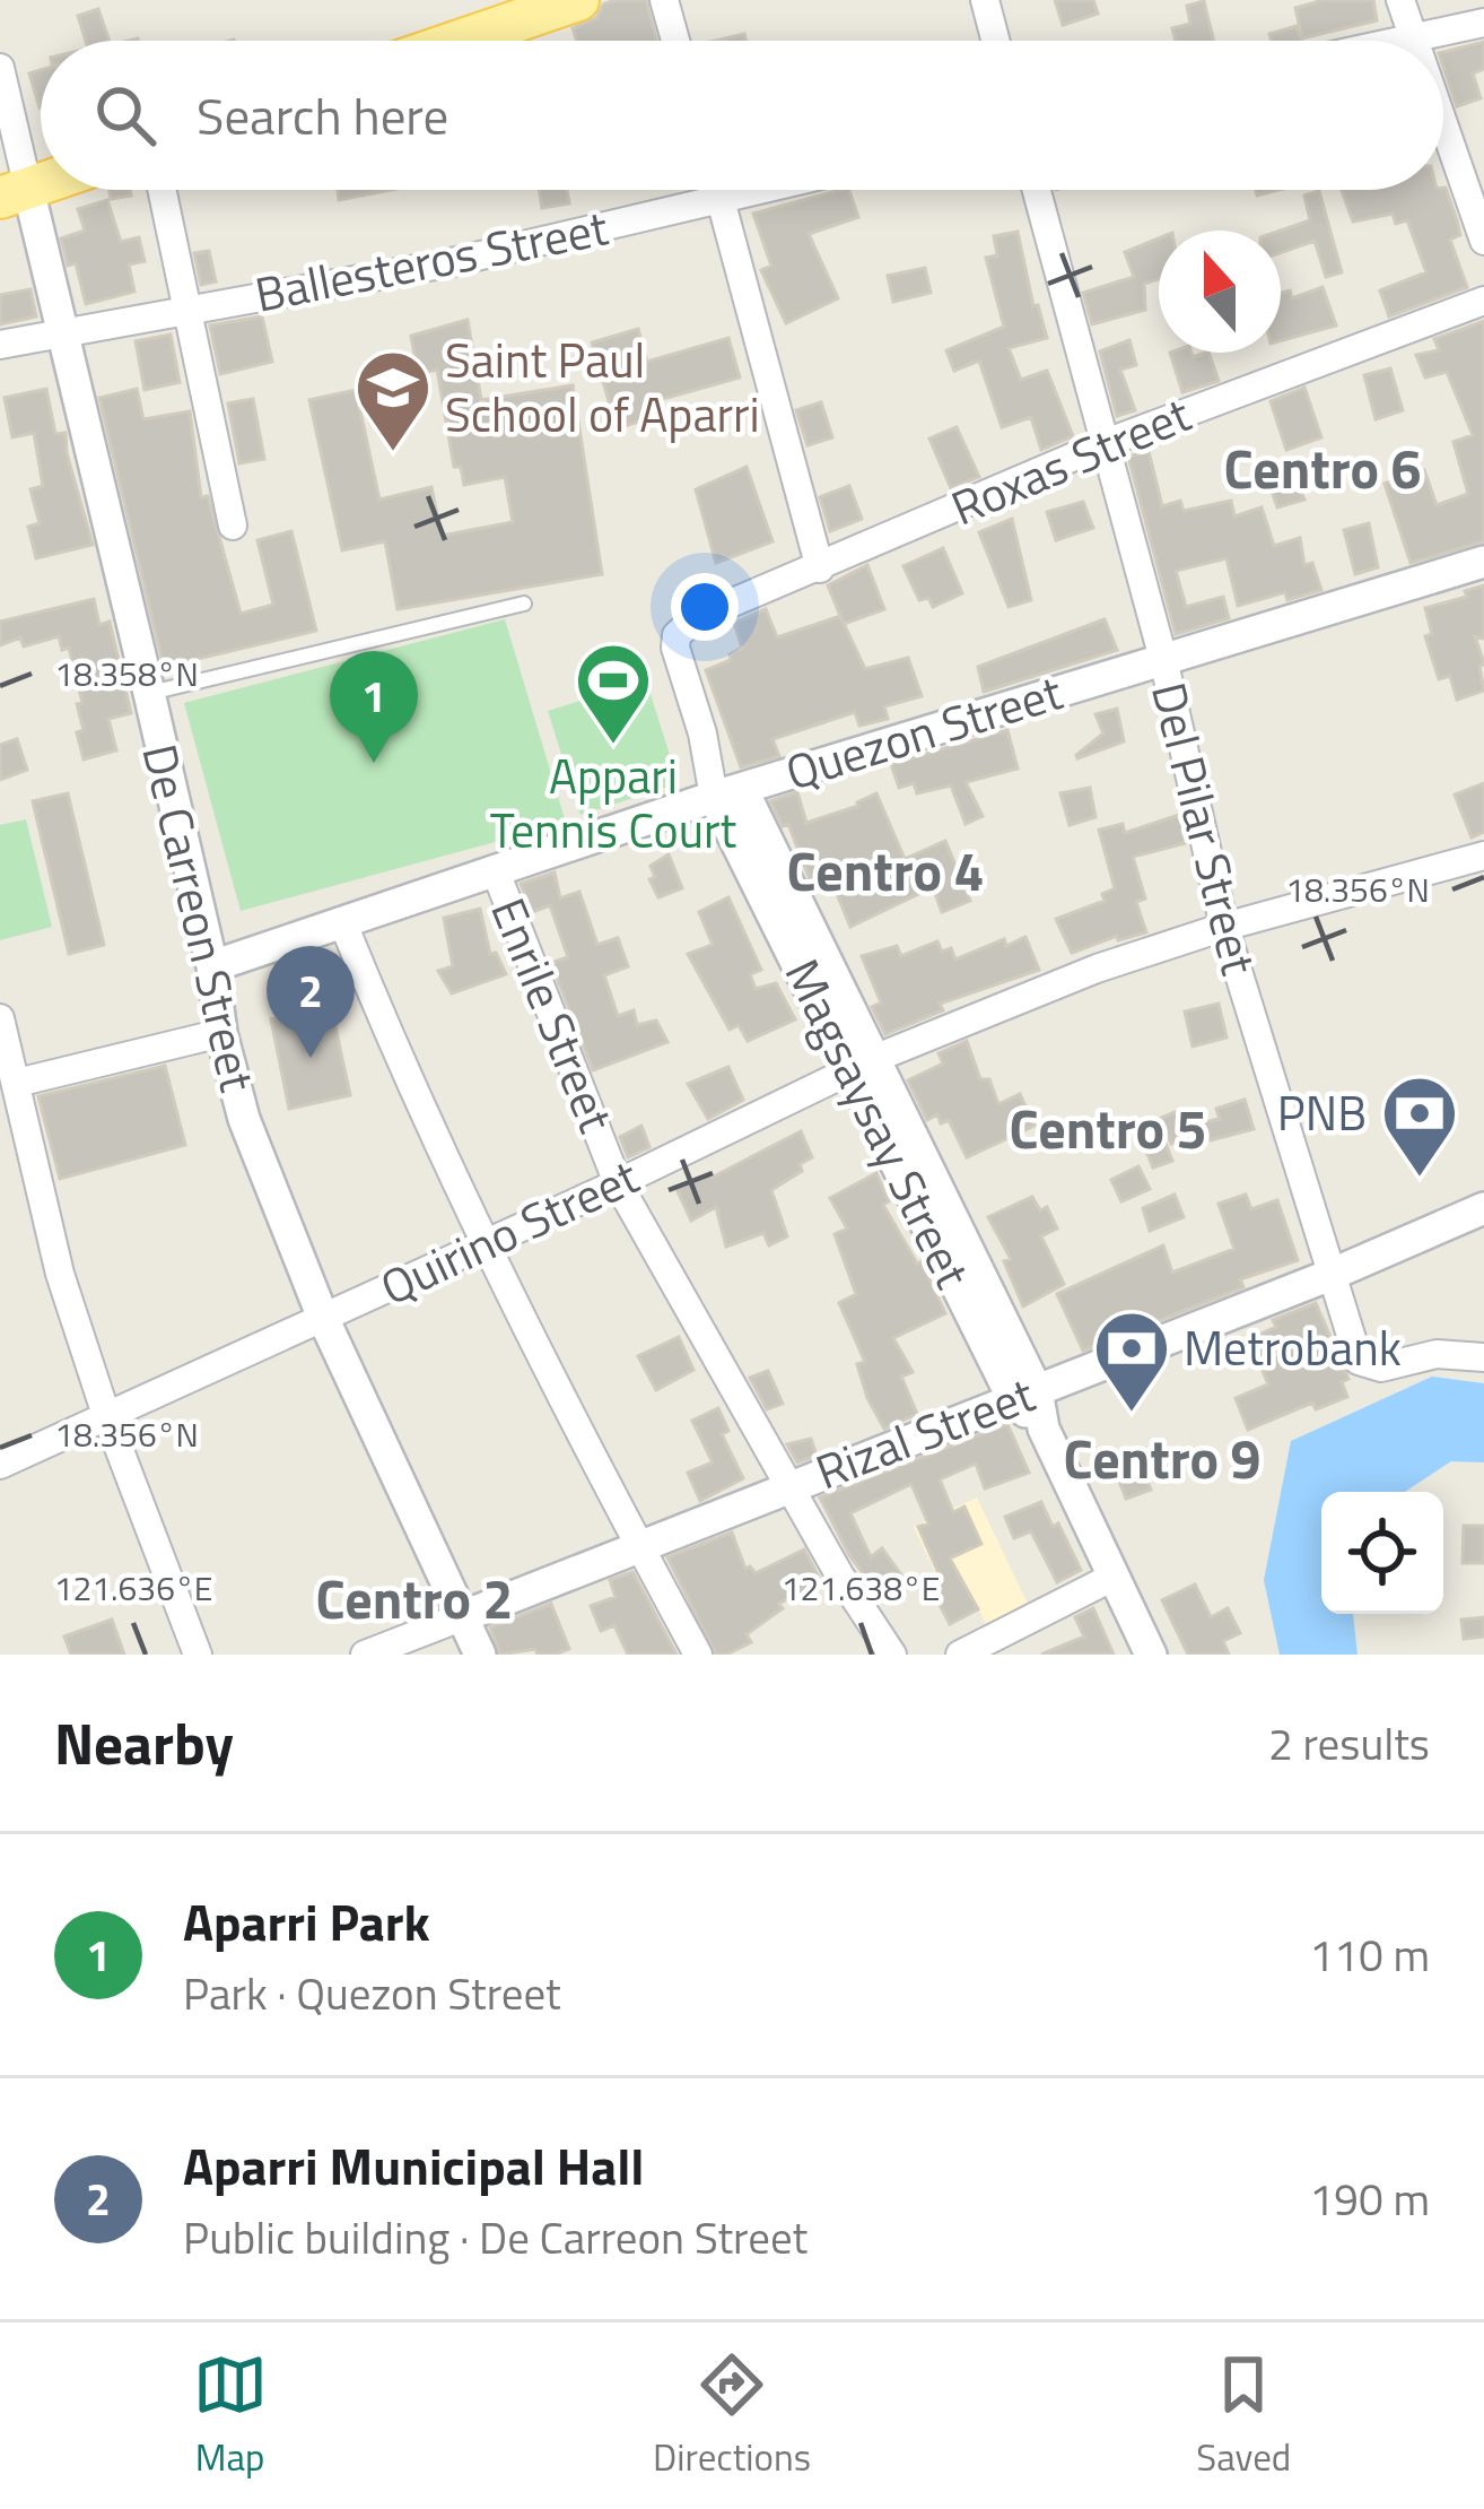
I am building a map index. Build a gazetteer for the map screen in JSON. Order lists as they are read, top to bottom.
{
  "streets": {
    "street": [
      "Ballesteros Street",
      "Roxas Street",
      "Quezon Street",
      "Del Pilar Street",
      "De Carreon Street",
      "Enrile Street",
      "Magsaysay Street",
      "Quirino Street",
      "Rizal Street"
    ]
  },
  "crossings": [
    ["Ballesteros Street", "De Carreon Street"],
    ["Roxas Street", "Del Pilar Street"],
    ["Roxas Street", "Magsaysay Street"],
    ["Quezon Street", "Del Pilar Street"],
    ["Quezon Street", "De Carreon Street"],
    ["Quezon Street", "Enrile Street"],
    ["Quezon Street", "Magsaysay Street"],
    ["Del Pilar Street", "Quirino Street"],
    ["Del Pilar Street", "Rizal Street"],
    ["De Carreon Street", "Quirino Street"],
    ["De Carreon Street", "Rizal Street"],
    ["Enrile Street", "Quirino Street"],
    ["Enrile Street", "Rizal Street"],
    ["Magsaysay Street", "Quirino Street"],
    ["Magsaysay Street", "Rizal Street"]
  ],
  "districts": [
    "Centro 6",
    "Centro 4",
    "Centro 5",
    "Centro 9",
    "Centro 2"
  ],
  "places": {
    "school or university": ["Saint Paul School of Aparri"],
    "sports": ["Appari Tennis Court"],
    "bank": ["PNB", "Metrobank"]
  },
  "north": "top",
  "page": {
    "search": "Search here",
    "pins": ["1", "2"],
    "heading": ["Nearby", "2 results"],
    "list": [
      {
        "mark": "1",
        "name": "Aparri Park",
        "note": "Park · Quezon Street",
        "value": "110 m"
      },
      {
        "mark": "2",
        "name": "Aparri Municipal Hall",
        "note": "Public building · De Carreon Street",
        "value": "190 m"
      }
    ],
    "nav": ["Map", "Directions", "Saved"]
  },
  "coordinates": [
    "18.358°N",
    "18.356°N",
    "121.636°E",
    "121.638°E"
  ]
}
